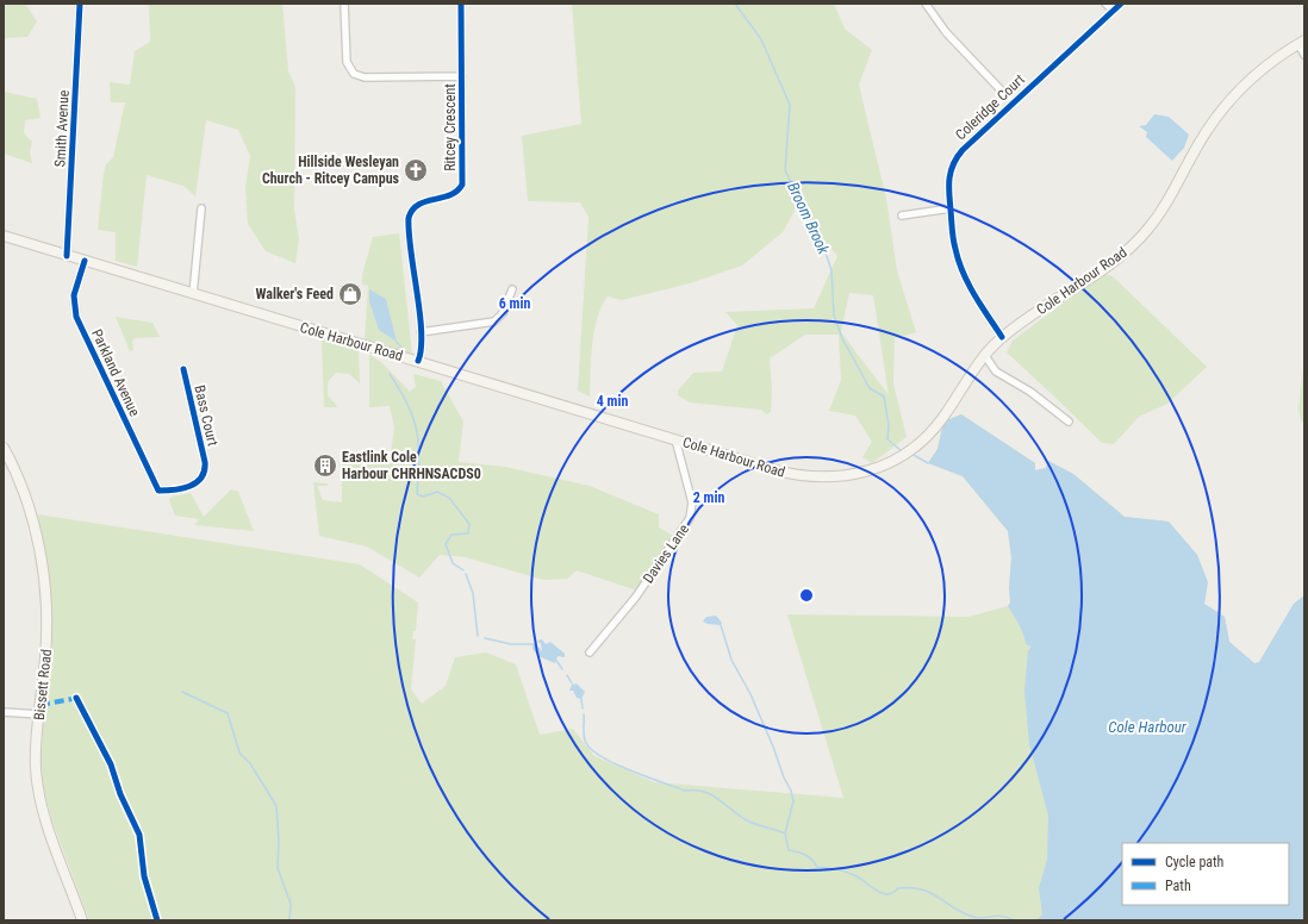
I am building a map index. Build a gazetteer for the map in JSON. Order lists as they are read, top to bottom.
{
  "streets": {
    "main road": ["Cole Harbour Road", "Bissett Road"],
    "street": [
      "Coleridge Court",
      "Ritcey Crescent",
      "Smith Avenue",
      "Parkland Avenue",
      "Bass Court",
      "Davies Lane"
    ]
  },
  "crossings": [
    ["Coleridge Court", "Cole Harbour Road"],
    ["Ritcey Crescent", "Cole Harbour Road"],
    ["Smith Avenue", "Cole Harbour Road"],
    ["Cole Harbour Road", "Parkland Avenue"],
    ["Cole Harbour Road", "Davies Lane"],
    ["Parkland Avenue", "Bass Court"]
  ],
  "water": ["Broom Brook", "Cole Harbour"],
  "places": {
    "church": ["Hillside Wesleyan Church - Ritcey Campus"],
    "shop": ["Walker's Feed"],
    "building": ["Eastlink Cole Harbour CHRHNSACDS0"]
  },
  "legend": ["Cycle path", "Path"],
  "rings": ["6 min", "4 min", "2 min"]
}
